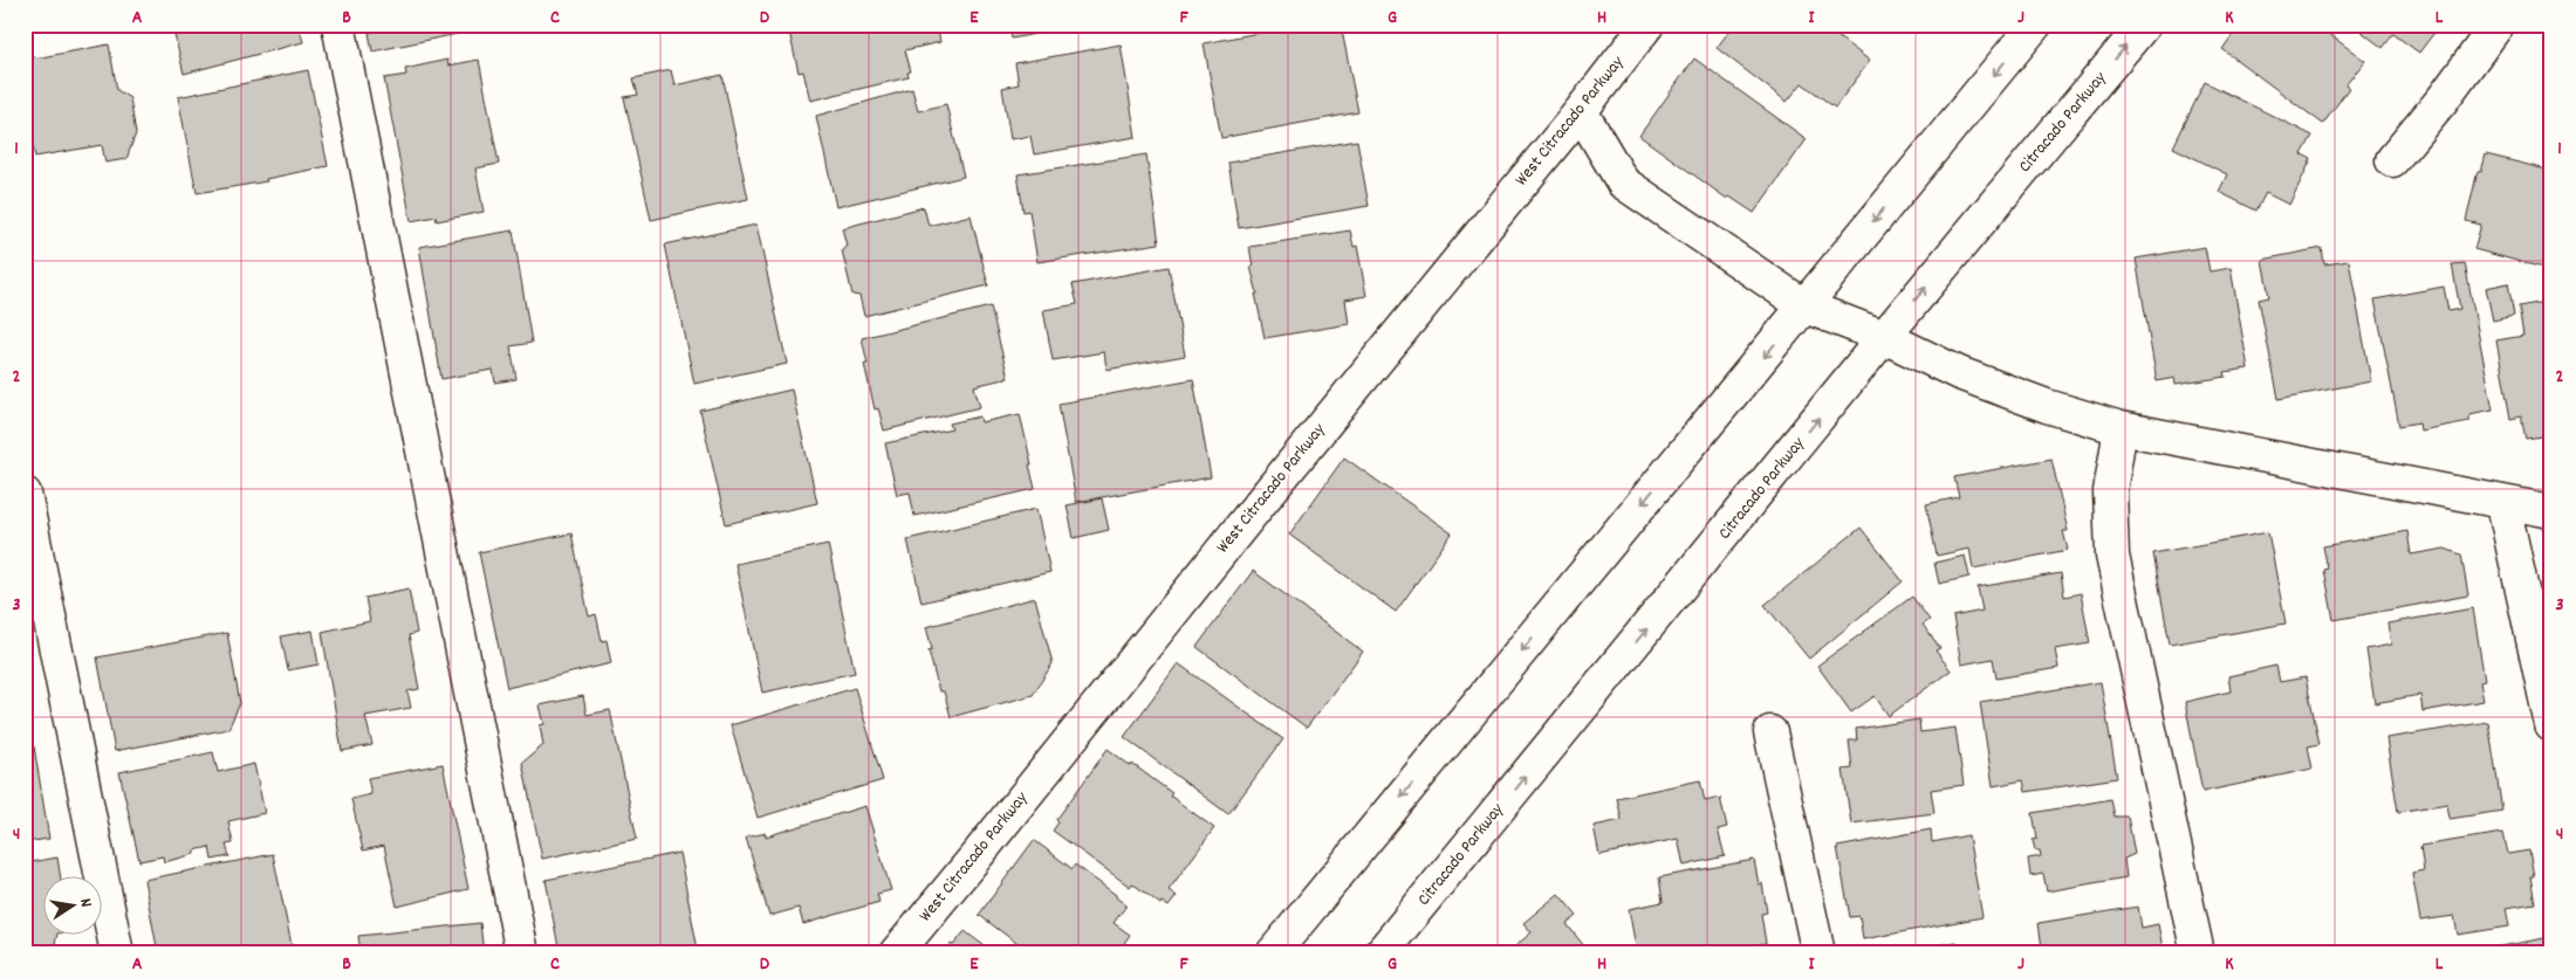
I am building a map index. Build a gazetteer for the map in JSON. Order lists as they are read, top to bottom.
{
  "streets": {
    "street": ["West Citracado Parkway", "Citracado Parkway"]
  },
  "north": "right",
  "grid": {
    "columns": [
      "A",
      "B",
      "C",
      "D",
      "E",
      "F",
      "G",
      "H",
      "I",
      "J",
      "K",
      "L"
    ],
    "rows": [
      "1",
      "2",
      "3",
      "4"
    ]
  }
}
